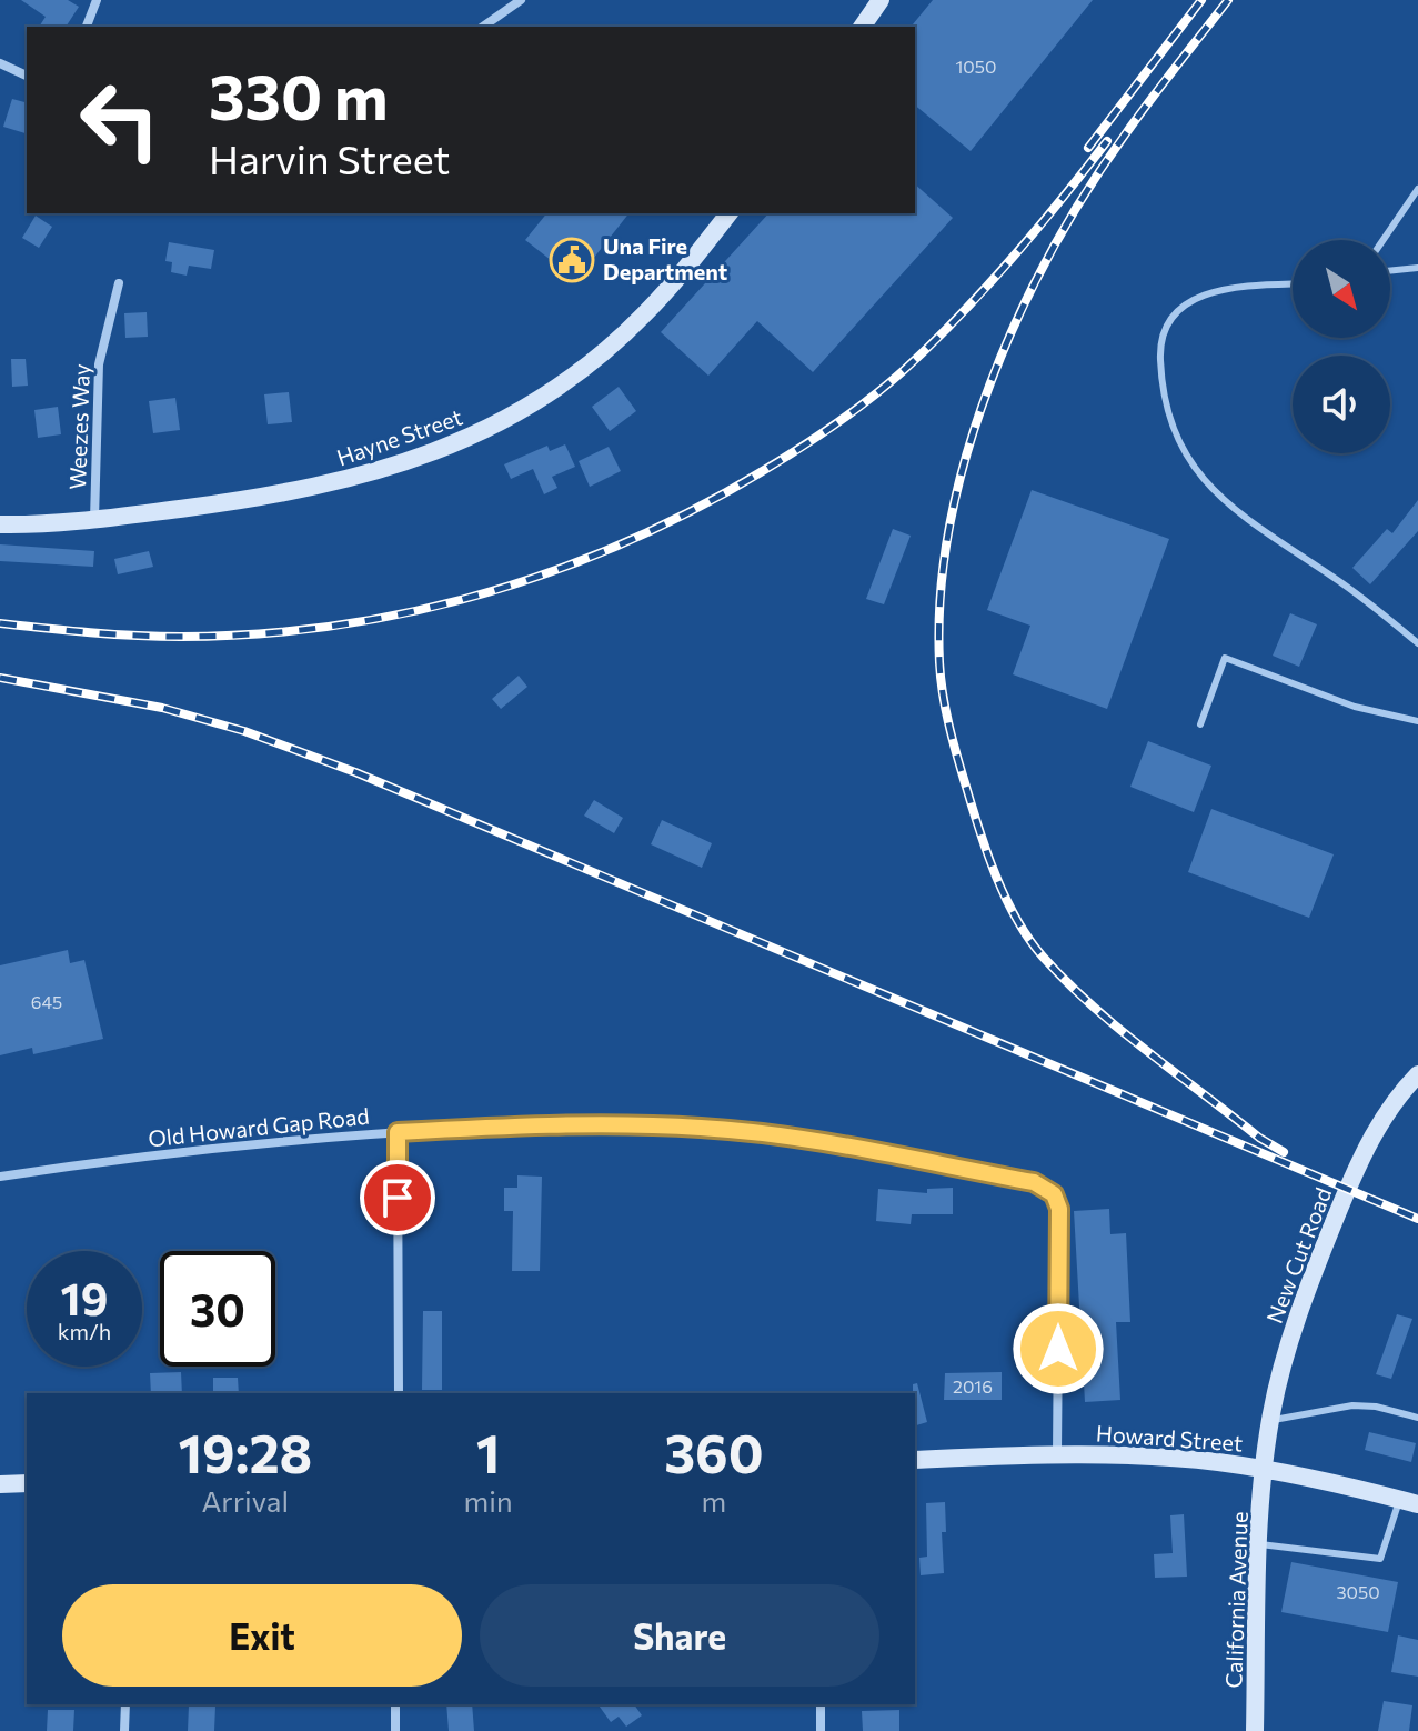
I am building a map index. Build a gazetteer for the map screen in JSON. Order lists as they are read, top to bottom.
{
  "streets": {
    "street": [
      "Weezes Way",
      "Hayne Street",
      "Old Howard Gap Road",
      "New Cut Road",
      "Howard Street",
      "California Avenue"
    ]
  },
  "crossings": [
    ["Weezes Way", "Hayne Street"],
    ["Old Howard Gap Road", "Howard Street"],
    ["New Cut Road", "Howard Street"],
    ["New Cut Road", "California Avenue"],
    ["Howard Street", "California Avenue"]
  ],
  "places": {
    "public building": ["Una Fire Department"]
  },
  "house_numbers": [
    "1050",
    "645",
    "2016",
    "3050"
  ],
  "north": "bottom right",
  "page": {
    "turn": ["330 m", "Harvin Street"],
    "speed": "19 km/h",
    "limit": "30",
    "eta": [
      "19:28",
      "Arrival",
      "1",
      "min",
      "360",
      "m"
    ],
    "buttons": ["Exit", "Share"]
  }
}
